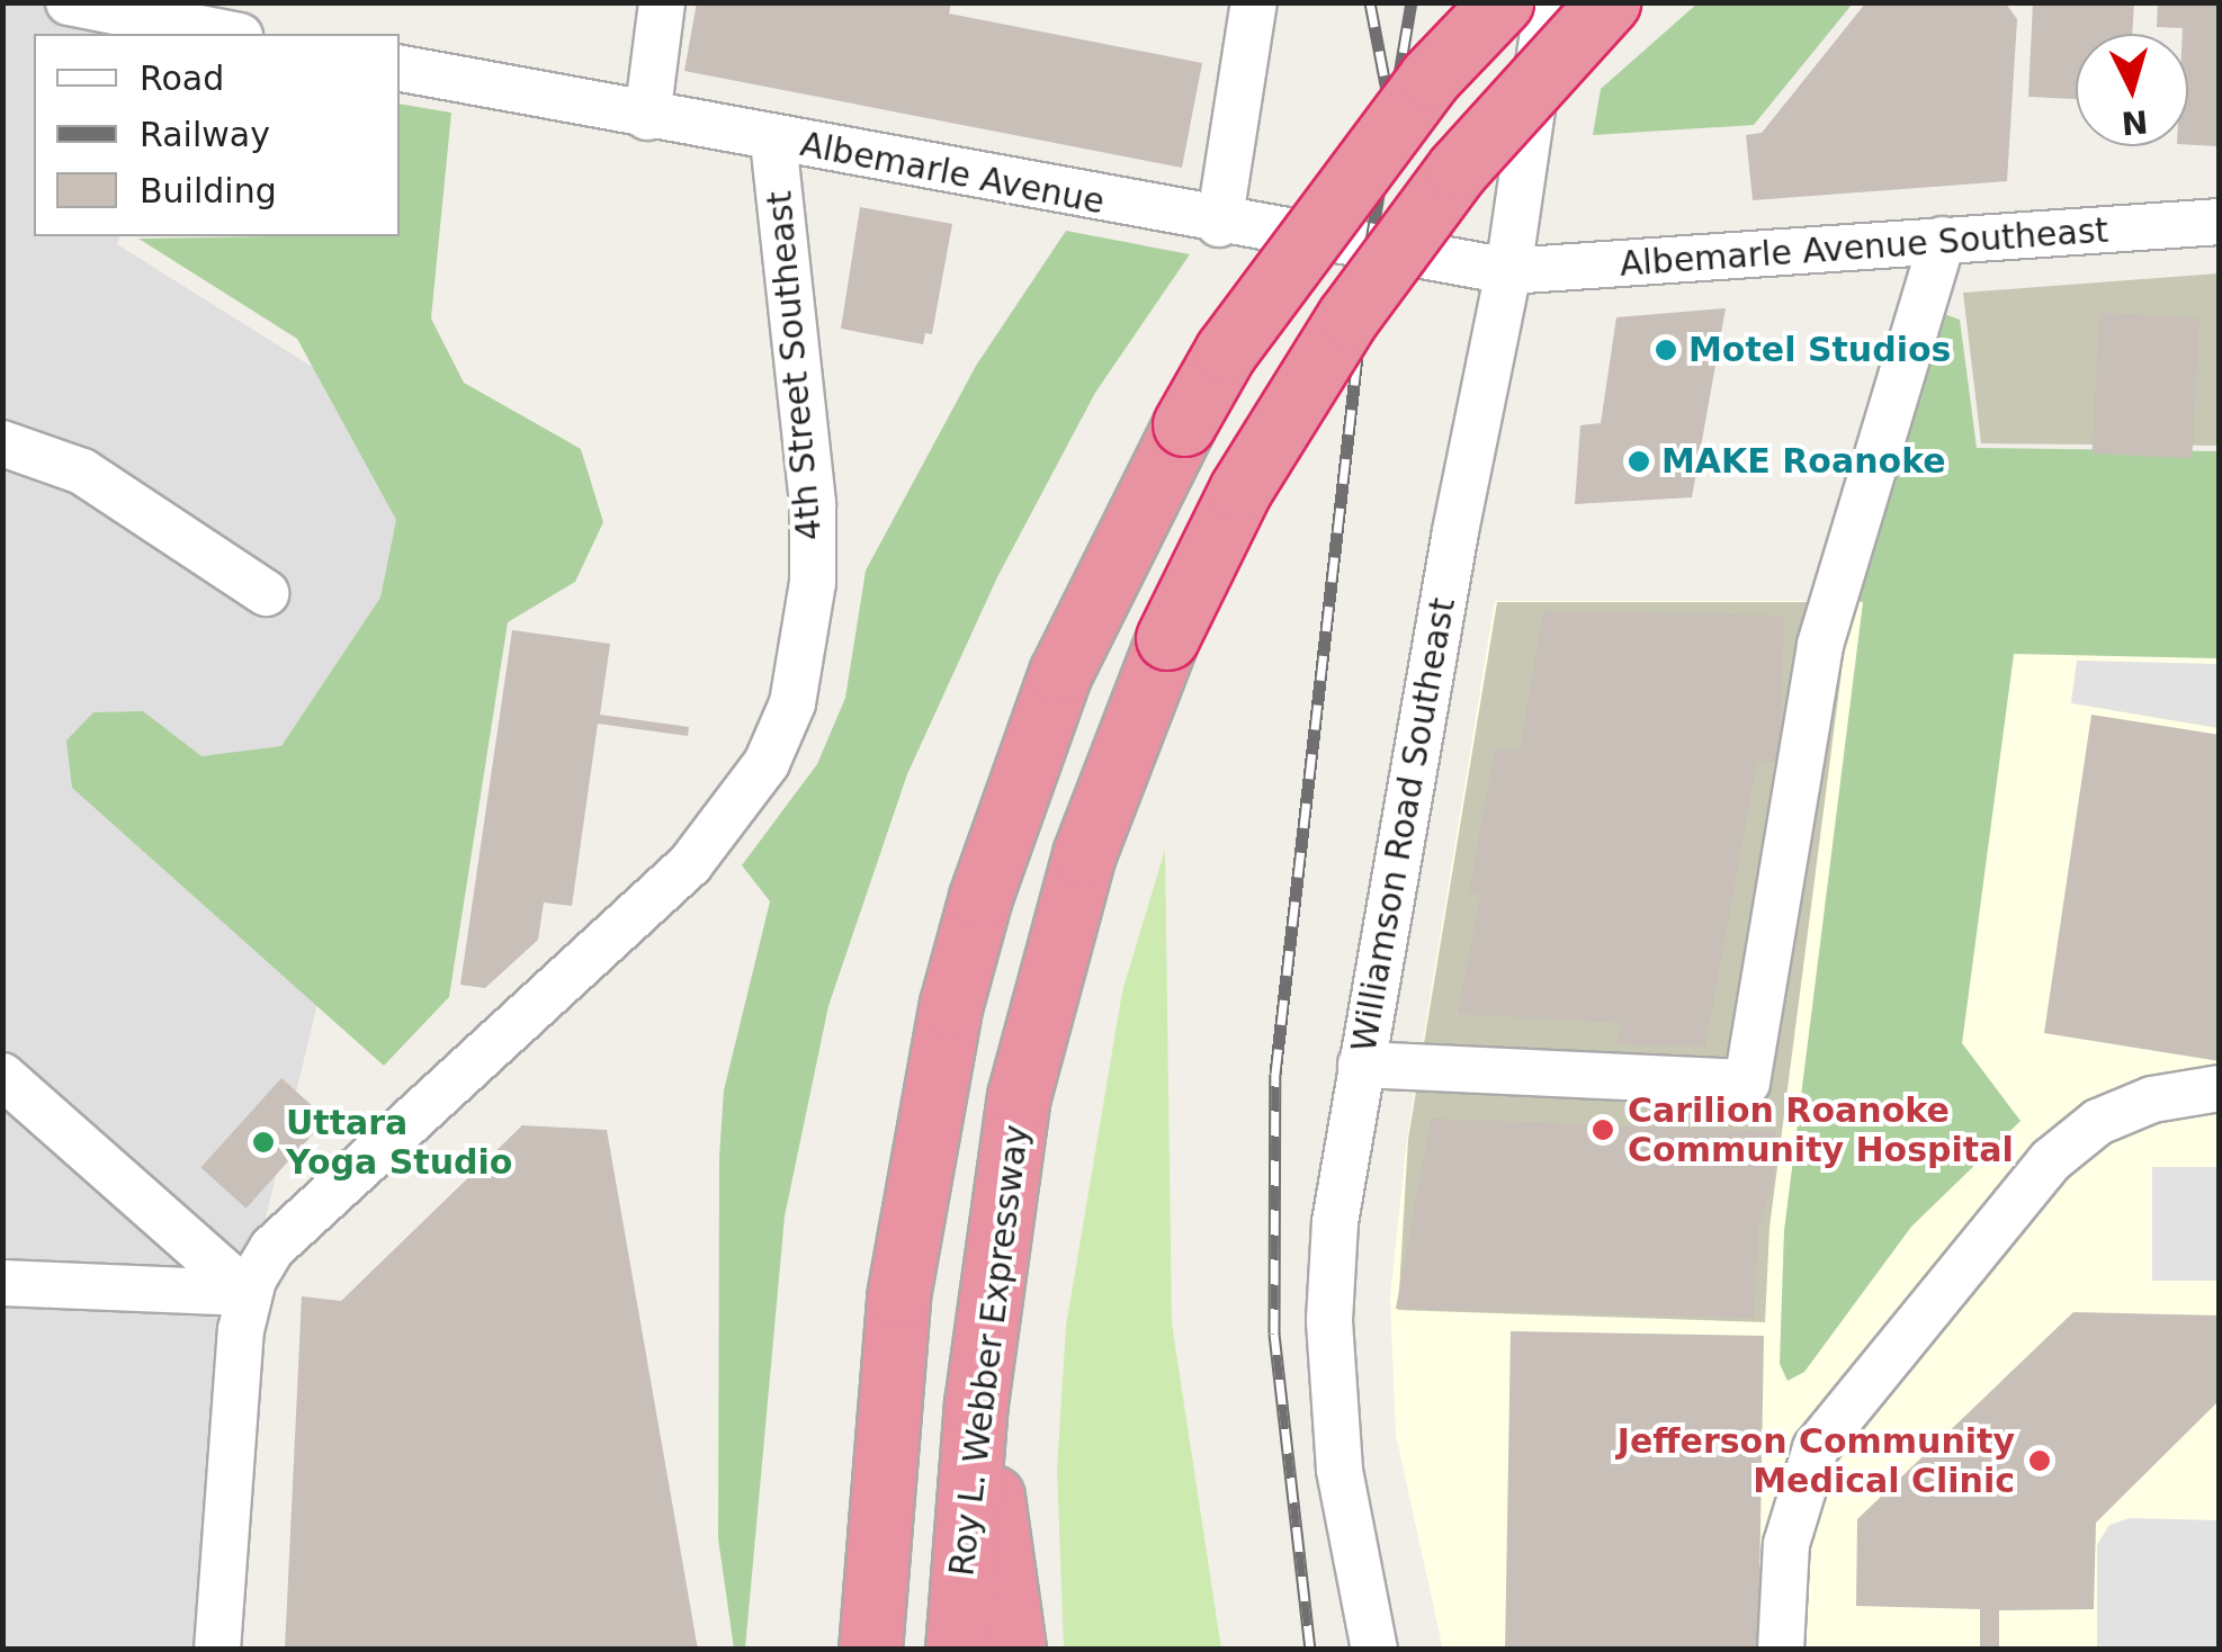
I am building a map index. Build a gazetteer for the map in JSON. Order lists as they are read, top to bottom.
{
  "streets": {
    "highway": ["Roy L. Webber Expressway"],
    "street": [
      "Albemarle Avenue",
      "Albemarle Avenue Southeast",
      "4th Street Southeast",
      "Williamson Road Southeast"
    ]
  },
  "crossings": [
    ["Albemarle Avenue", "Albemarle Avenue Southeast"],
    ["Albemarle Avenue", "4th Street Southeast"],
    ["Albemarle Avenue", "Williamson Road Southeast"],
    ["Albemarle Avenue Southeast", "Williamson Road Southeast"]
  ],
  "places": [
    "Motel Studios",
    "MAKE Roanoke",
    "Carilion Roanoke Community Hospital",
    "Uttara Yoga Studio",
    "Jefferson Community Medical Clinic"
  ],
  "legend": ["Road", "Railway", "Building"],
  "north": "bottom"
}
